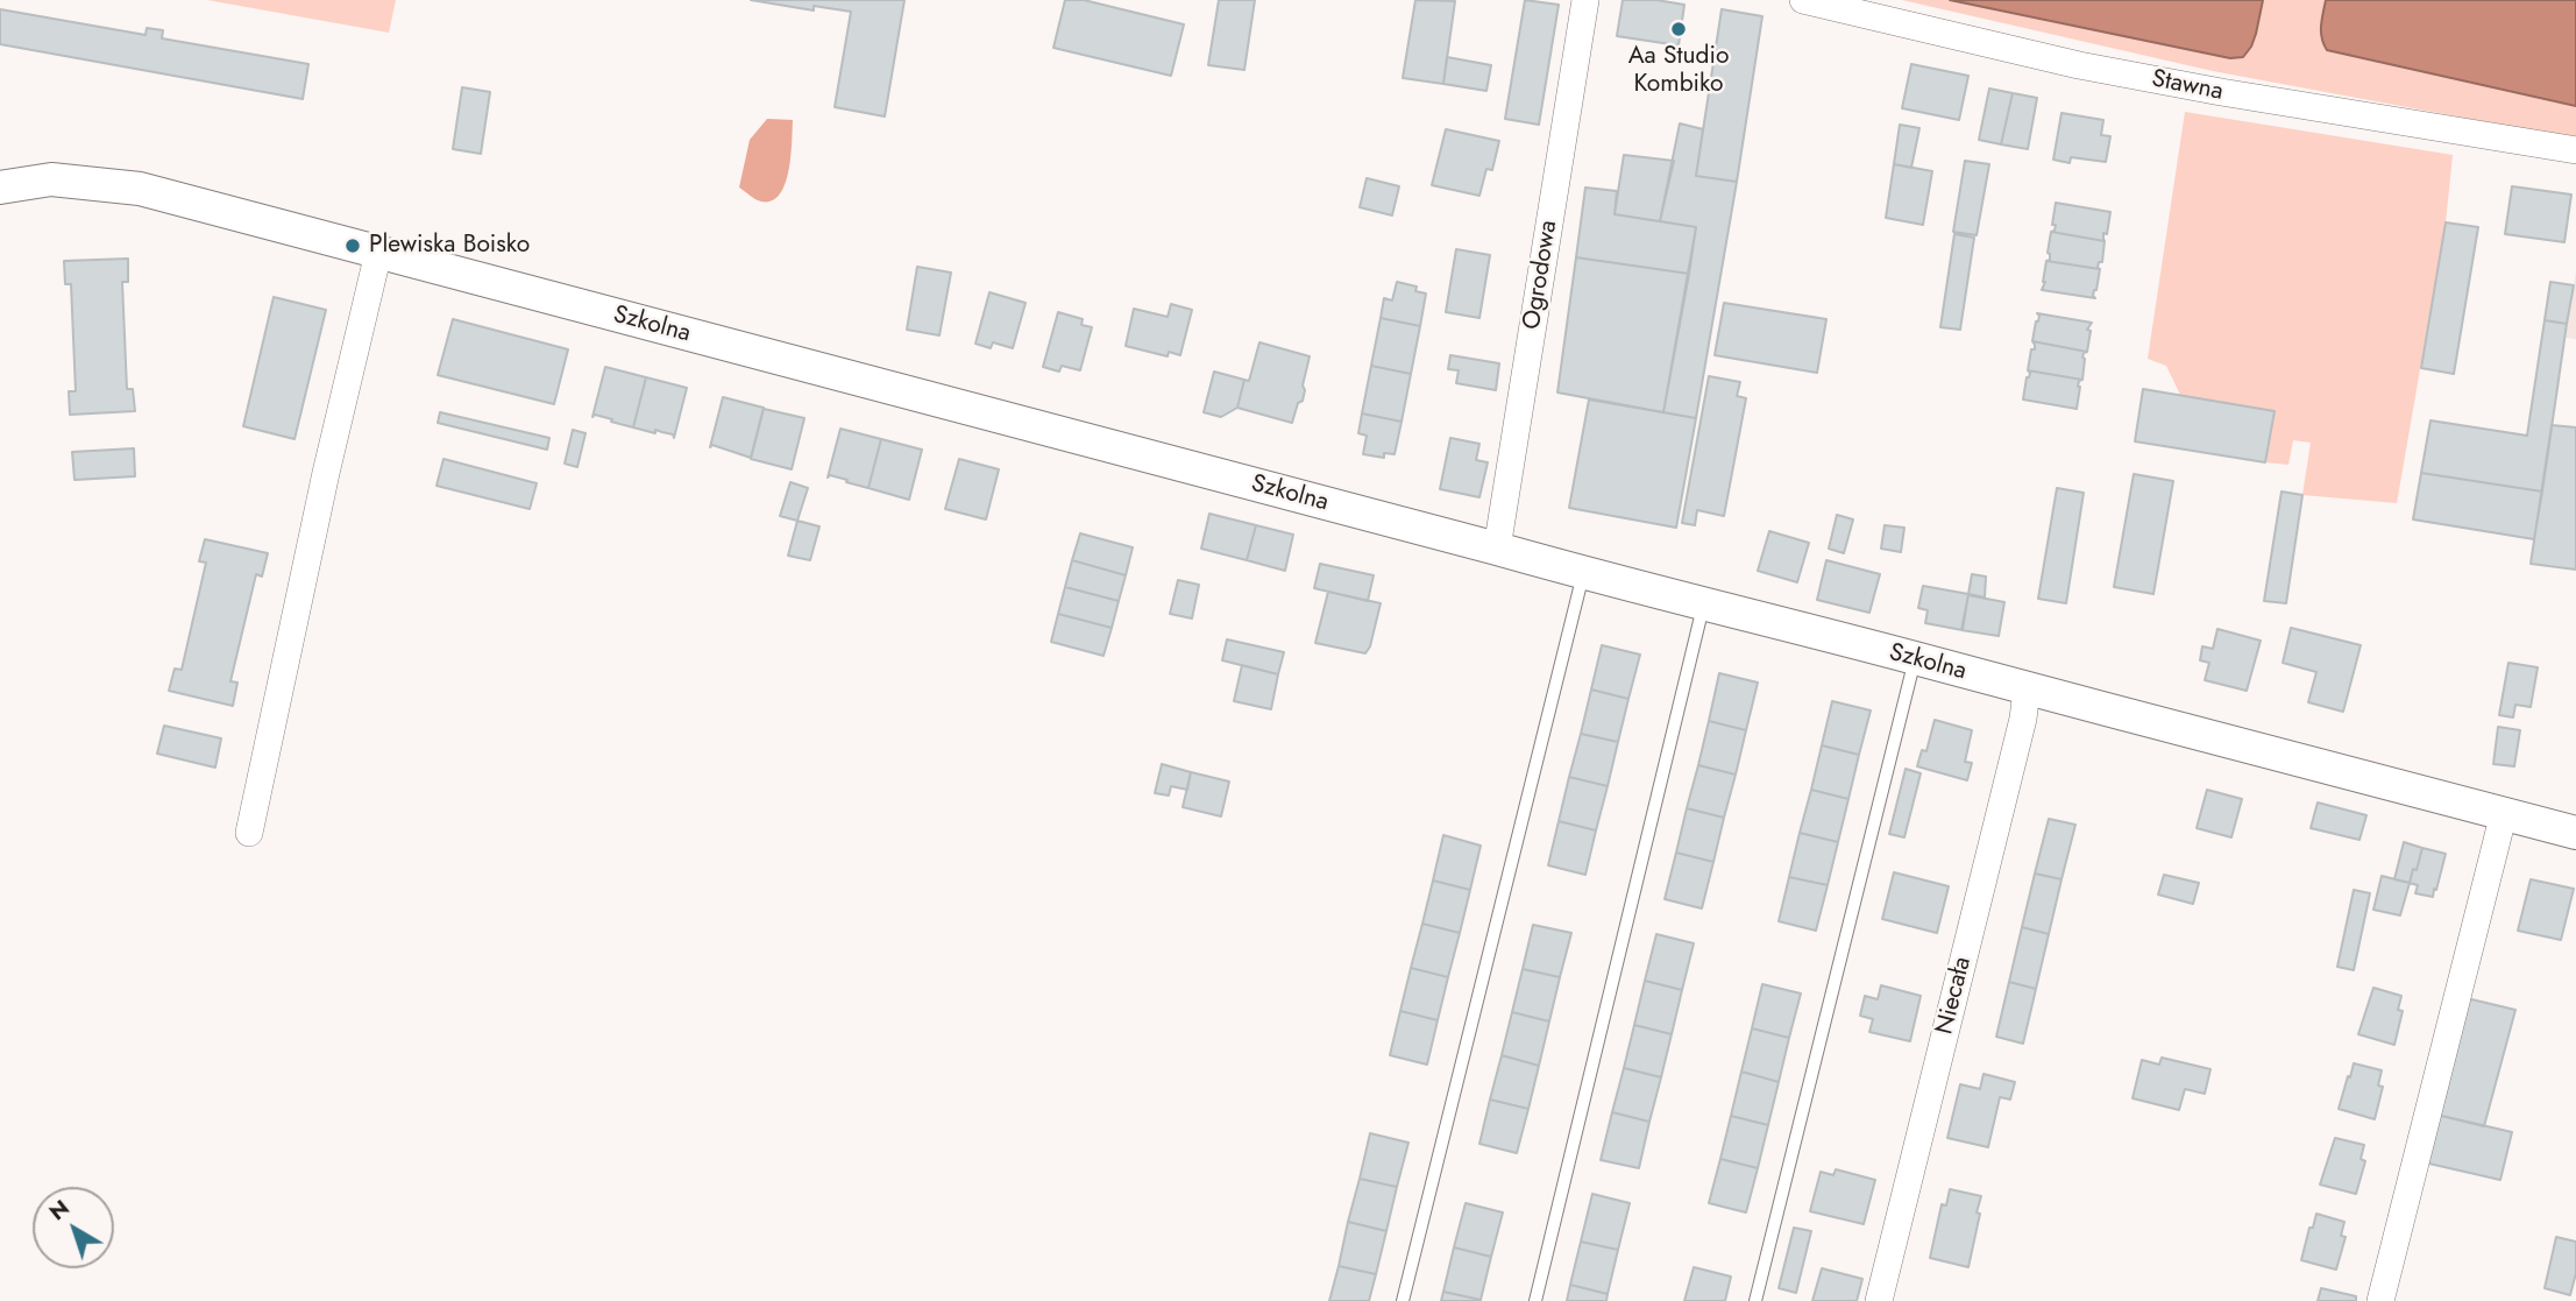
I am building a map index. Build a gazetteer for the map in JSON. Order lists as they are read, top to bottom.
{
  "streets": {
    "street": [
      "Stawna",
      "Ogrodowa",
      "Szkolna",
      "Niecała"
    ]
  },
  "crossings": [
    ["Ogrodowa", "Szkolna"],
    ["Szkolna", "Niecała"]
  ],
  "places": ["Aa Studio Kombiko", "Plewiska Boisko"],
  "north": "top left"
}
